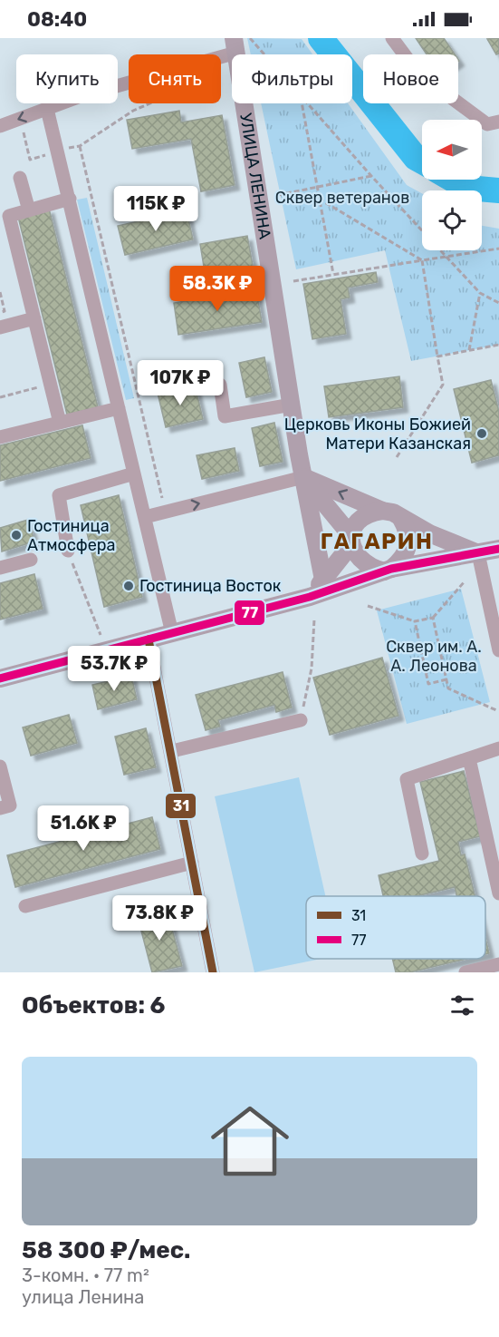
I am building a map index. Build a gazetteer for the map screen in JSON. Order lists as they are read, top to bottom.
{
  "streets": {
    "main road": ["УЛИЦА ЛЕНИНА"]
  },
  "districts": ["ГАГАРИН"],
  "parks": ["Сквер ветеранов", "Сквер им. А. А. Леонова"],
  "places": ["Церковь Иконы Божией Матери Казанская", "Гостиница Атмосфера", "Гостиница Восток"],
  "lines": ["transit line 77", "transit line 31"],
  "legend": ["31", "77"],
  "north": "left",
  "page": {
    "status": "08:40",
    "chip": [
      "Купить",
      "Снять",
      "Фильтры",
      "Новое"
    ],
    "price": [
      "115K ₽",
      "58.3K ₽",
      "107K ₽",
      "53.7K ₽",
      "51.6K ₽",
      "73.8K ₽"
    ],
    "heading": "Объектов: 6",
    "list": [
      {
        "name": "58 300 ₽/мес.",
        "note": "3-комн. · 77 m² · улица Ленина"
      }
    ]
  }
}
